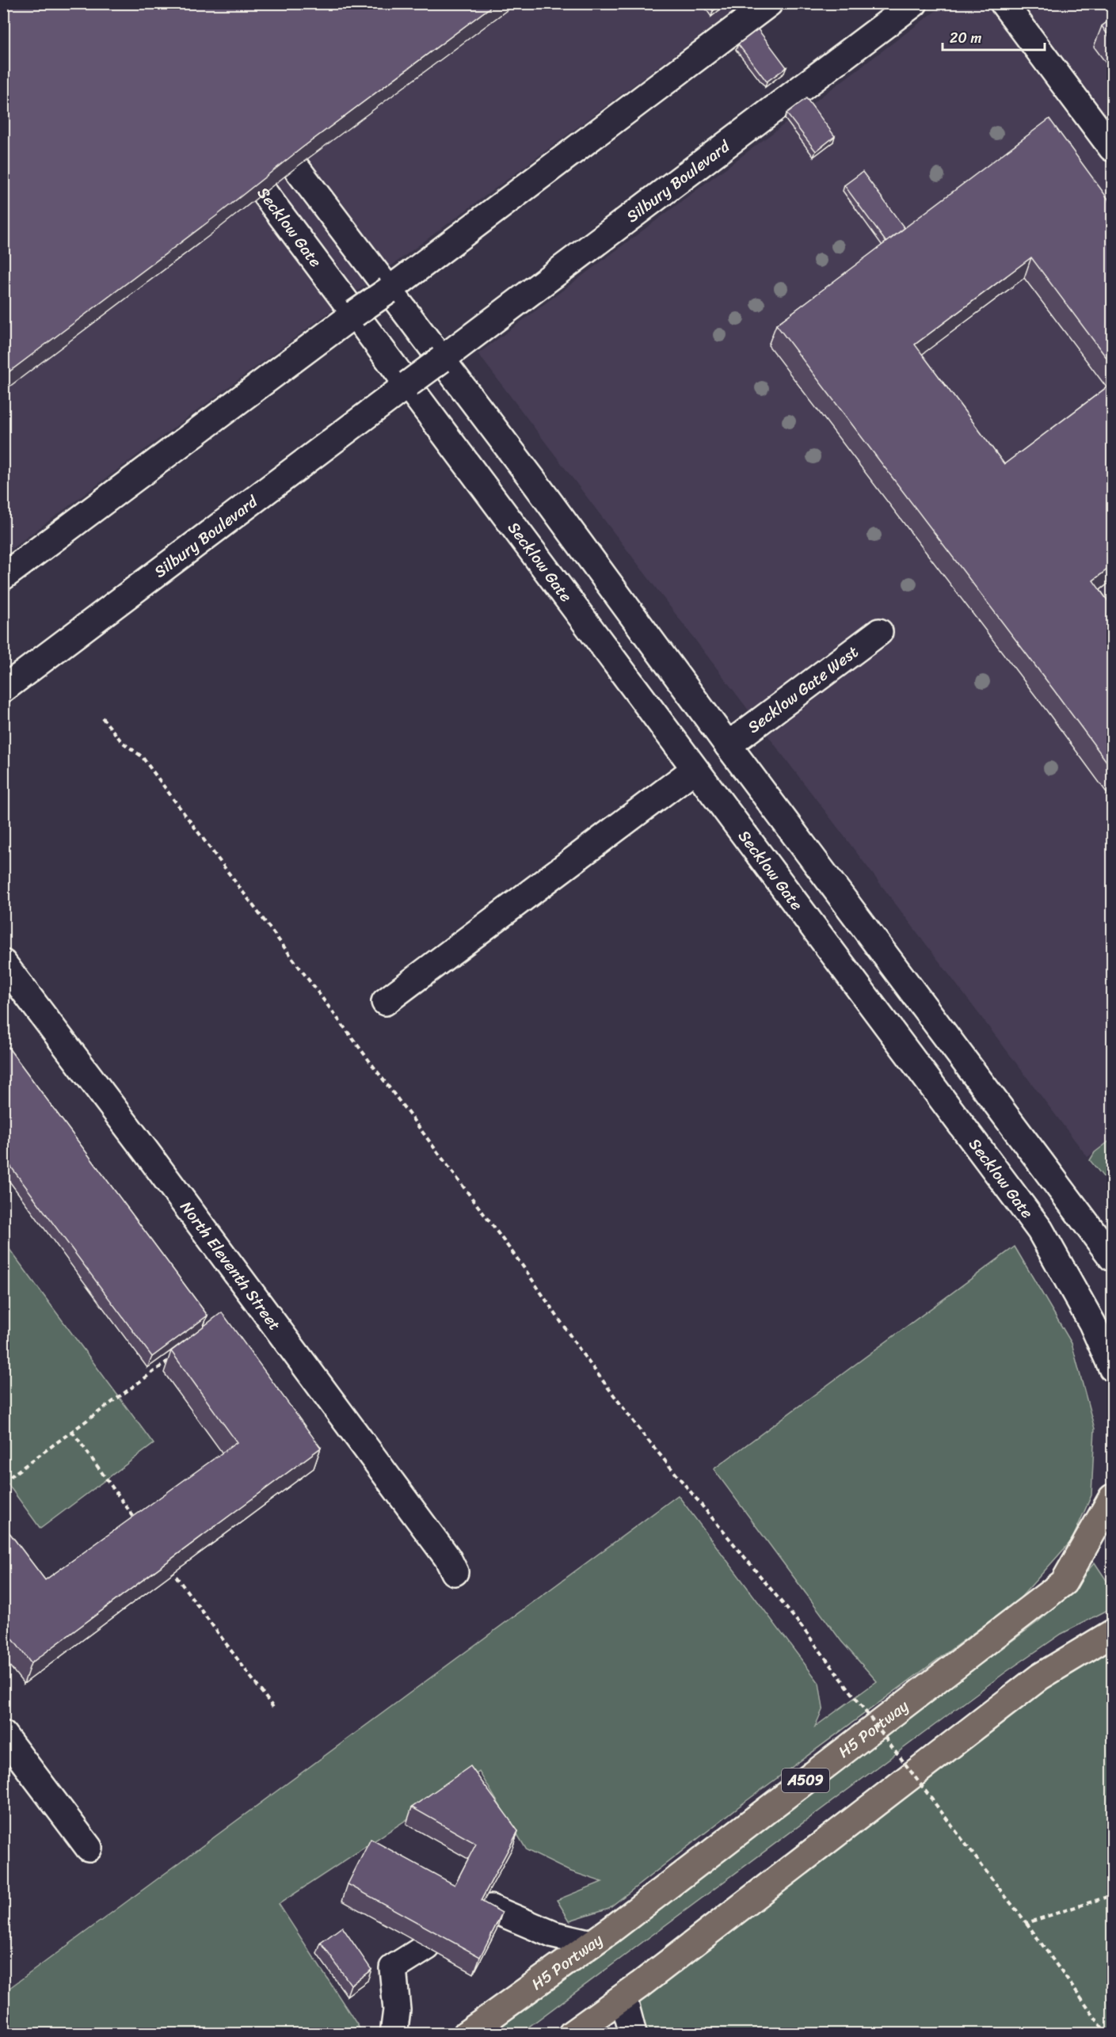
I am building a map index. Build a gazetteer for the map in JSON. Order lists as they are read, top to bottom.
{
  "streets": {
    "main road": ["H5 Portway", "A509"],
    "street": [
      "Silbury Boulevard",
      "Secklow Gate",
      "Secklow Gate West",
      "North Eleventh Street"
    ]
  },
  "crossings": [
    ["Silbury Boulevard", "Secklow Gate"]
  ],
  "scale_bar": "20 m"
}
